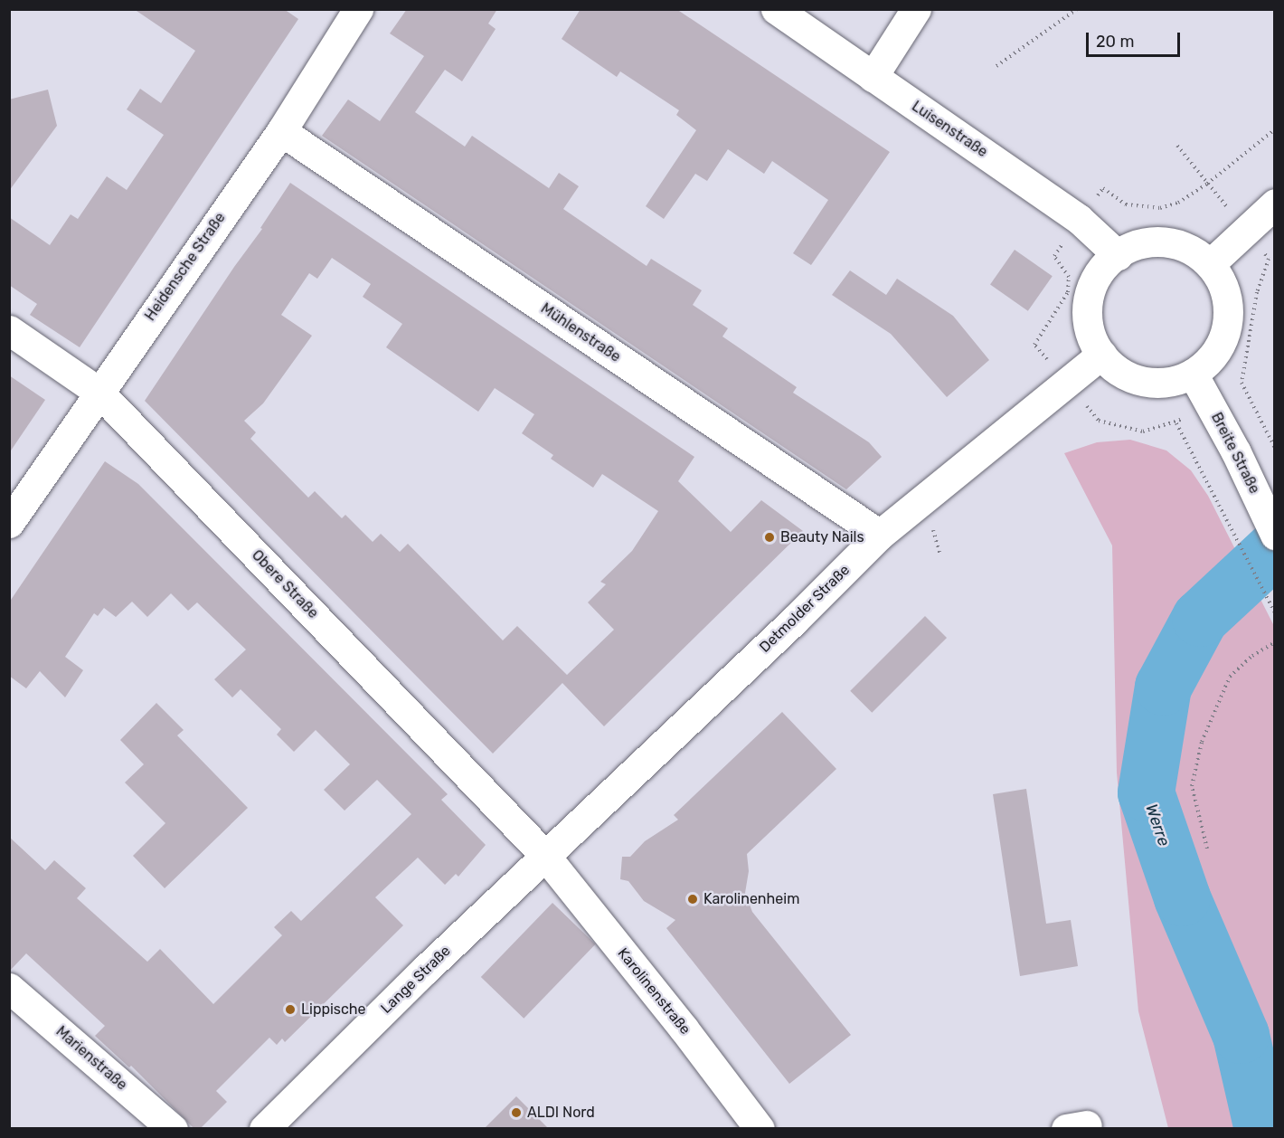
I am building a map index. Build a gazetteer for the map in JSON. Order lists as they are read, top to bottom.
{
  "streets": {
    "street": [
      "Luisenstraße",
      "Heidensche Straße",
      "Mühlenstraße",
      "Breite Straße",
      "Obere Straße",
      "Detmolder Straße",
      "Lange Straße",
      "Karolinenstraße",
      "Marienstraße"
    ]
  },
  "crossings": [
    ["Luisenstraße", "Breite Straße"],
    ["Luisenstraße", "Detmolder Straße"],
    ["Heidensche Straße", "Mühlenstraße"],
    ["Heidensche Straße", "Obere Straße"],
    ["Mühlenstraße", "Detmolder Straße"],
    ["Breite Straße", "Detmolder Straße"],
    ["Obere Straße", "Detmolder Straße"],
    ["Obere Straße", "Lange Straße"],
    ["Obere Straße", "Karolinenstraße"],
    ["Detmolder Straße", "Lange Straße"],
    ["Detmolder Straße", "Karolinenstraße"],
    ["Lange Straße", "Karolinenstraße"]
  ],
  "water": ["Werre"],
  "places": [
    "Beauty Nails",
    "Karolinenheim",
    "Lippische",
    "ALDI Nord"
  ],
  "scale_bar": "20 m"
}
